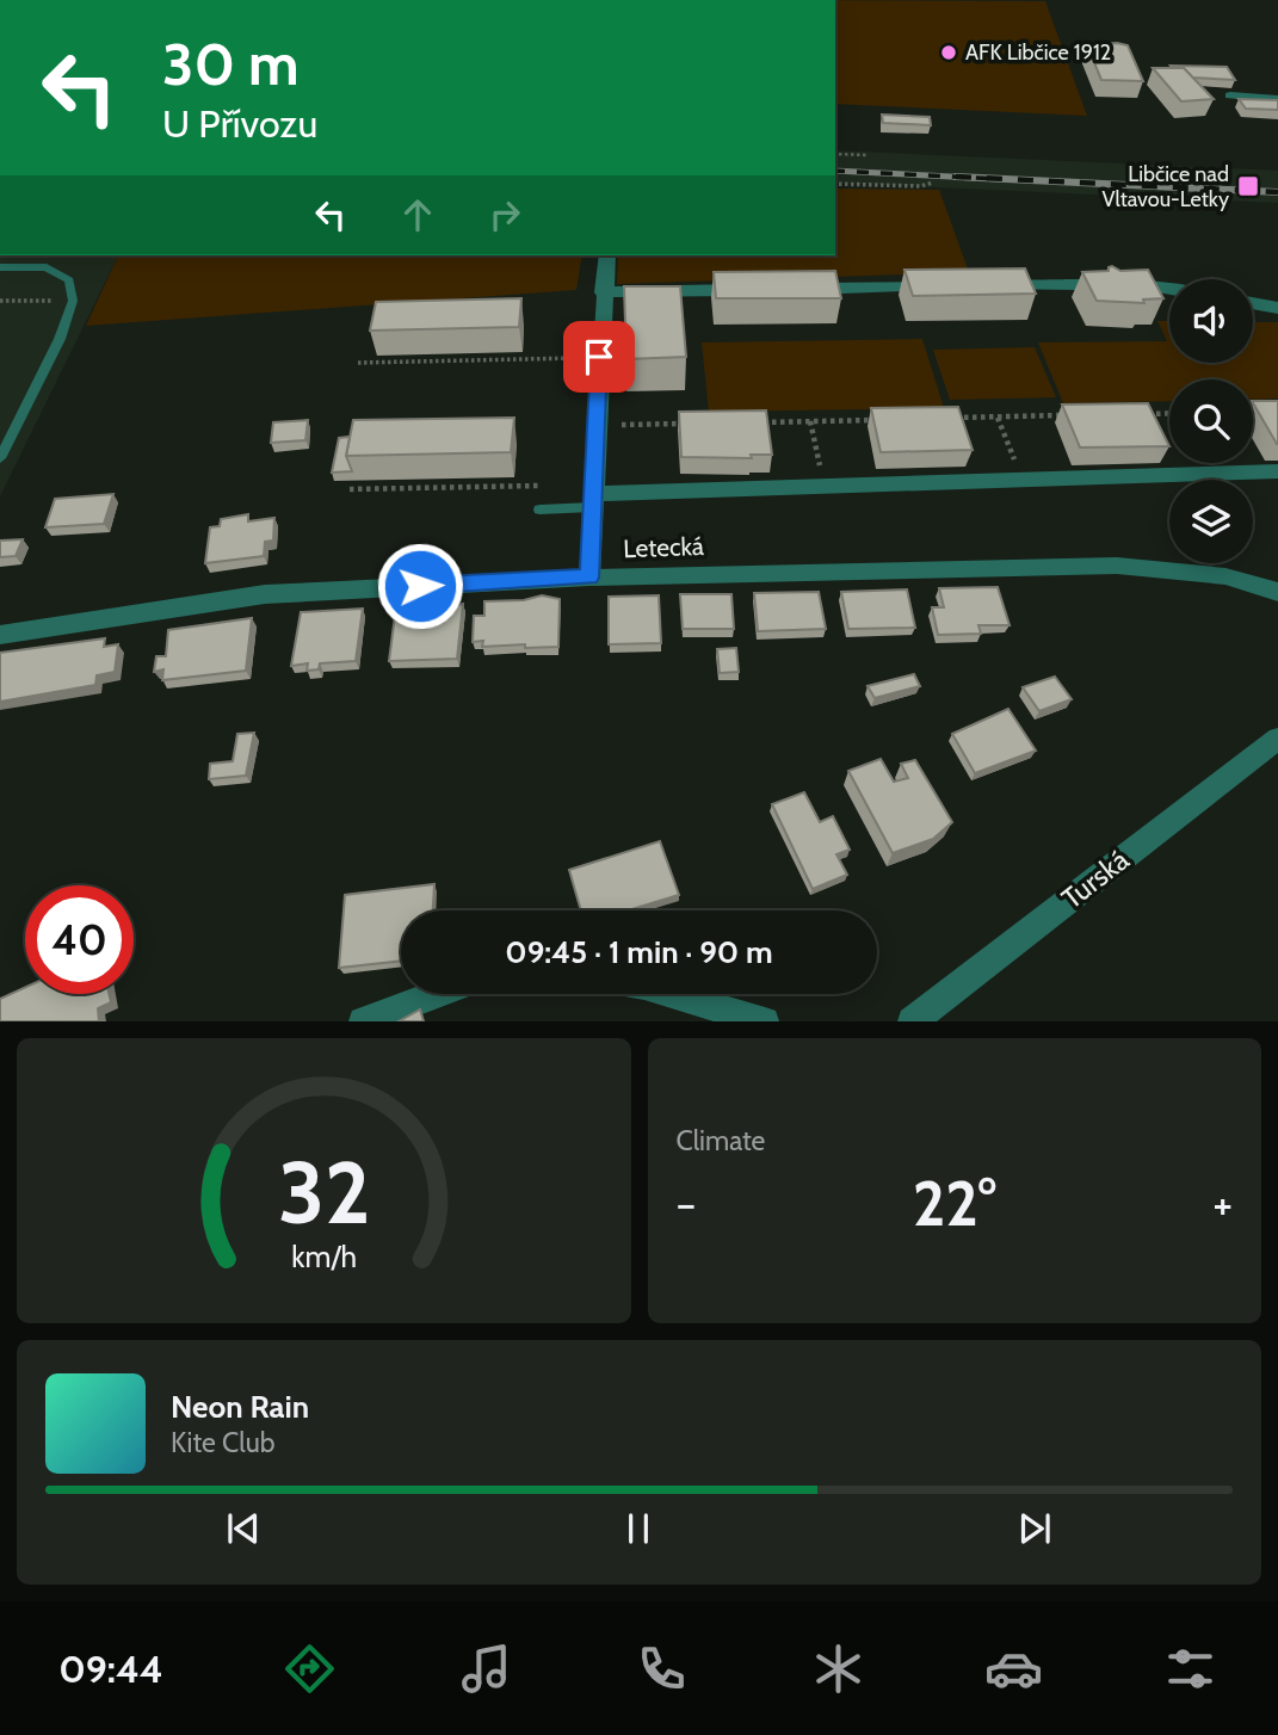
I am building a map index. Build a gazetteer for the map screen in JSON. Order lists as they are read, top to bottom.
{
  "streets": {
    "street": ["Letecká", "Turská"]
  },
  "places": {
    "other": ["AFK Libčice 1912"],
    "transit": ["Libčice nad Vltavou-Letky"]
  },
  "page": {
    "turn": ["30 m", "U Přívozu"],
    "limit": "40",
    "trip": "09:45 · 1 min · 90 m",
    "tile": "Climate",
    "heat": ["−", "22°", "+"],
    "song": ["Neon Rain", "Kite Club"],
    "tabs": "09:44",
    "gauge": ["32", "km/h"]
  }
}
